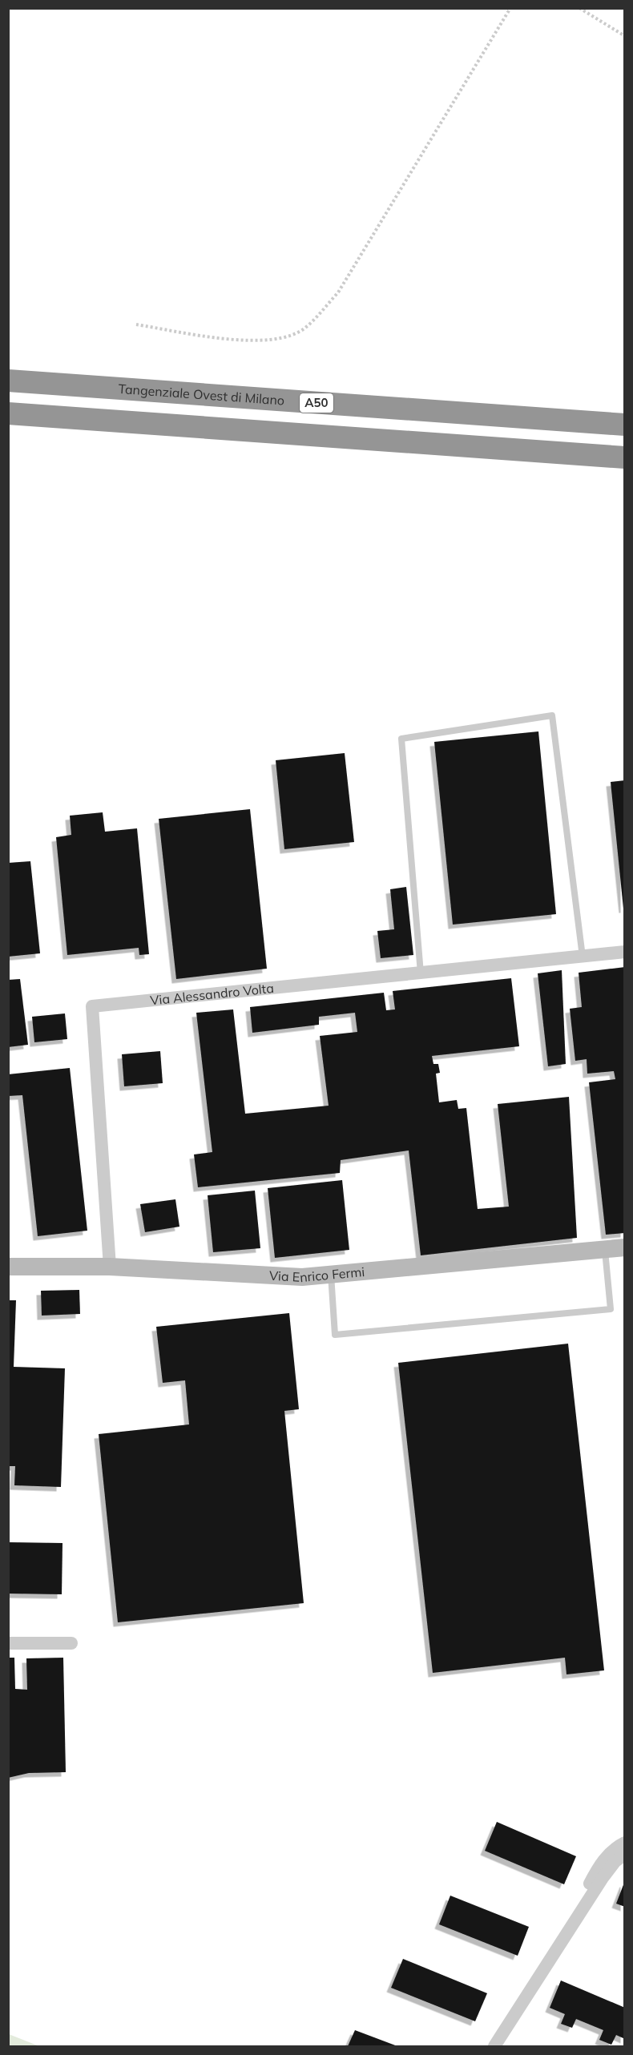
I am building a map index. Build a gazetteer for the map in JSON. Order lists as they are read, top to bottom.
{
  "streets": {
    "highway": ["Tangenziale Ovest di Milano", "A50"],
    "street": ["Via Alessandro Volta", "Via Enrico Fermi"]
  },
  "crossings": [
    ["Via Alessandro Volta", "Via Enrico Fermi"]
  ]
}
